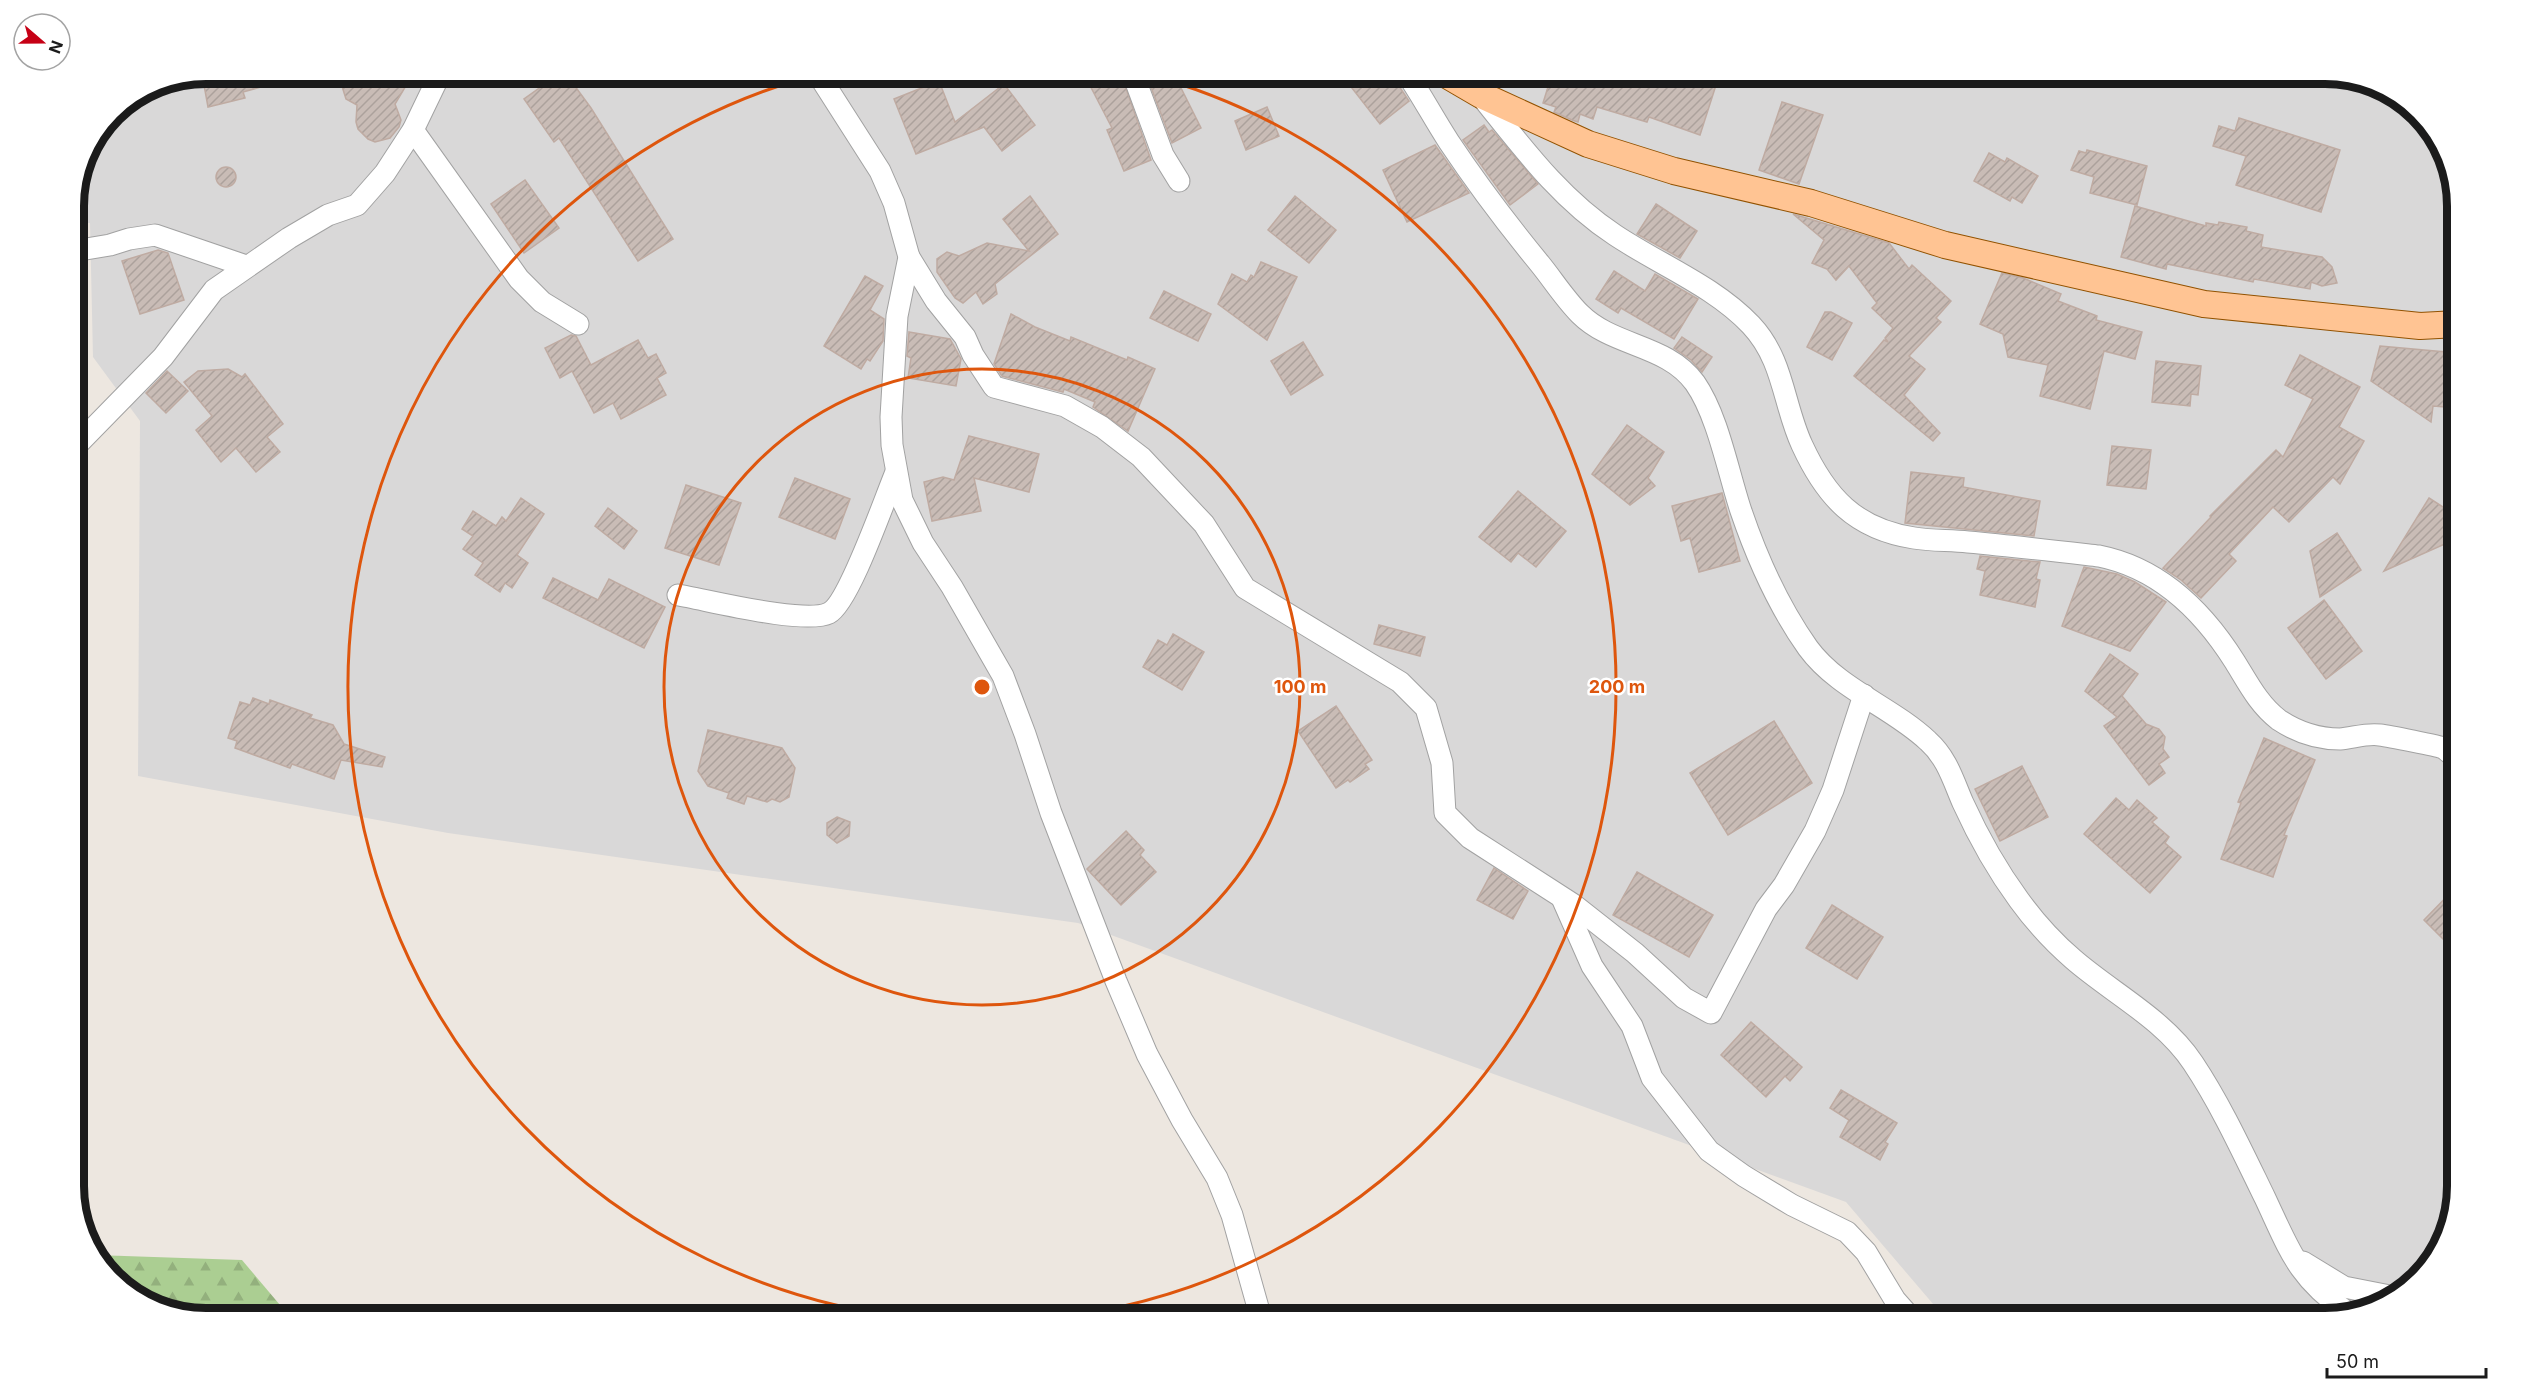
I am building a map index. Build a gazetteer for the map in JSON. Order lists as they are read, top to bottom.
{
  "scale_bar": "50 m",
  "north": "right",
  "rings": ["100 m", "200 m"]
}
